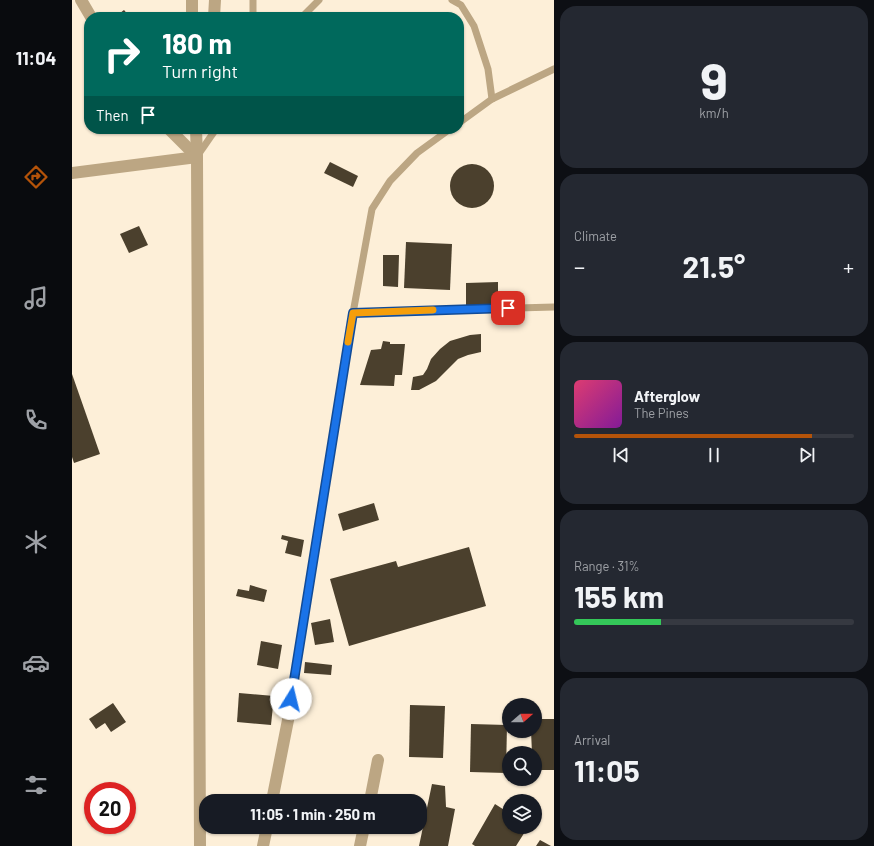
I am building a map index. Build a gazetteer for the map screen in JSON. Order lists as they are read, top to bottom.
{
  "north": "right",
  "page": {
    "tabs": "11:04",
    "tile": [
      ["9", "km/h"],
      "Climate",
      ["Range · 31%", "155 km"],
      ["Arrival", "11:05"]
    ],
    "turn": ["180 m", "Turn right"],
    "then": "Then",
    "heat": ["−", "21.5°", "+"],
    "song": ["Afterglow", "The Pines"],
    "limit": "20",
    "trip": "11:05 · 1 min · 250 m"
  }
}
